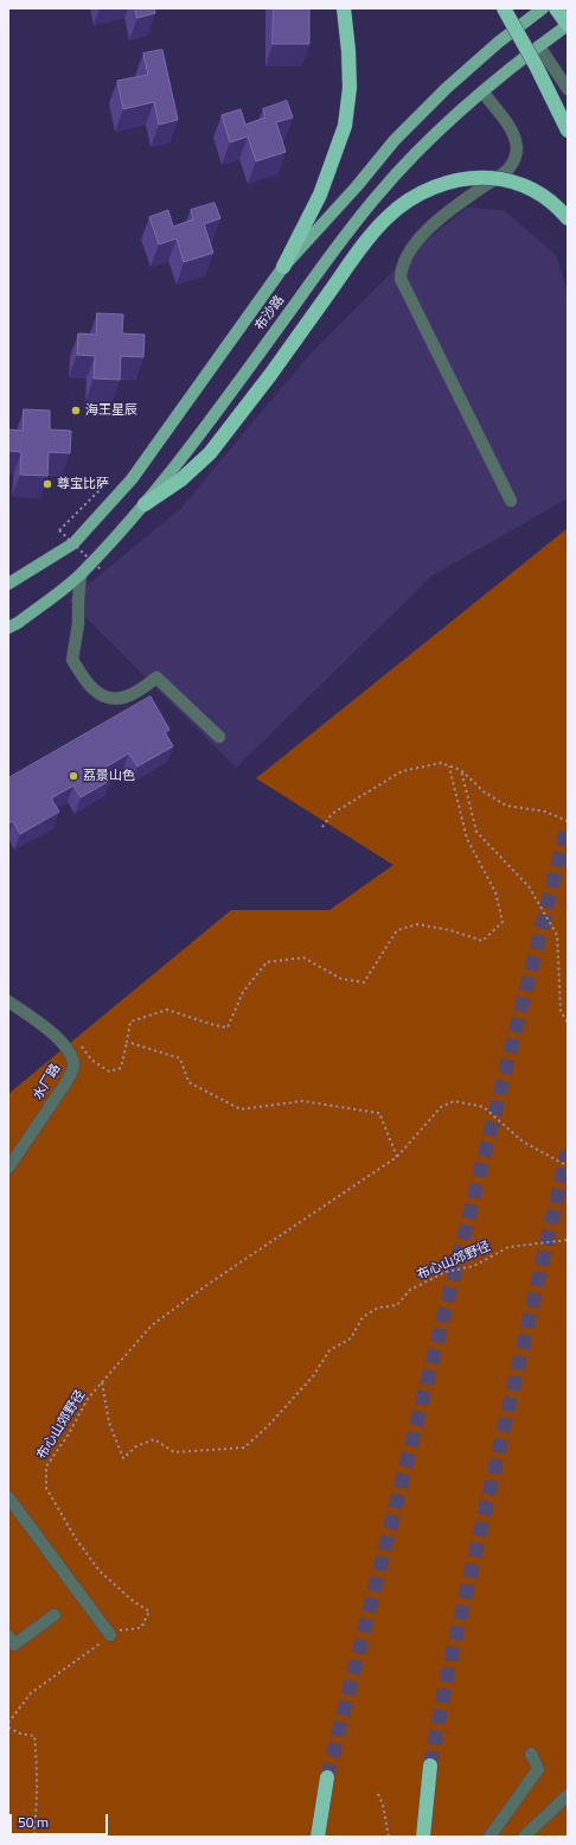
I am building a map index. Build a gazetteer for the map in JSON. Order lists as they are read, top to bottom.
{
  "streets": {
    "main road": ["布沙路"],
    "street": ["水厂路"],
    "path": ["布心山郊野径"]
  },
  "places": ["海王星辰", "尊宝比萨", "荔景山色"],
  "scale_bar": "50 m"
}
